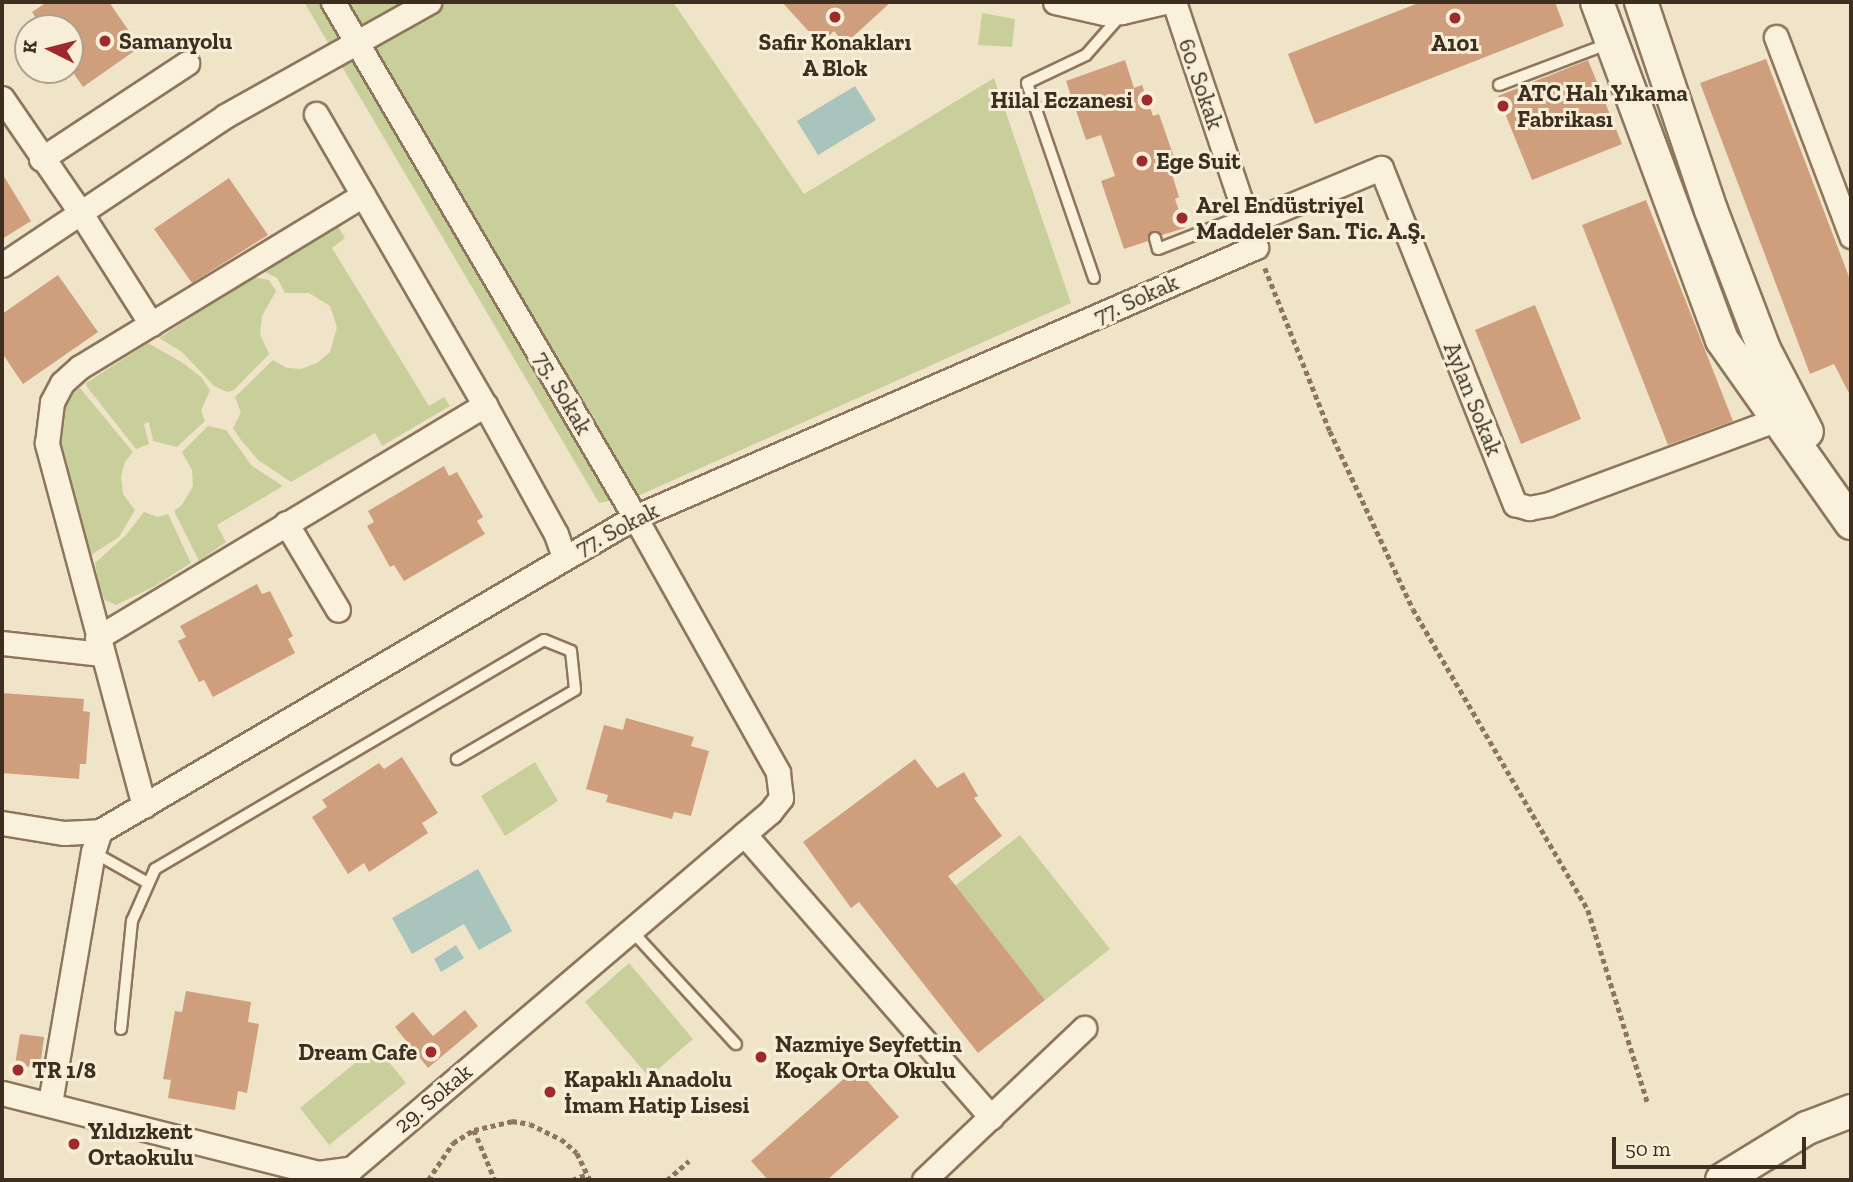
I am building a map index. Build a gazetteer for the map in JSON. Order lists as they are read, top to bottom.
{
  "streets": {
    "street": [
      "60. Sokak",
      "77. Sokak",
      "75. Sokak",
      "Aylan Sokak",
      "29. Sokak"
    ]
  },
  "crossings": [
    ["60. Sokak", "77. Sokak"],
    ["60. Sokak", "Aylan Sokak"],
    ["77. Sokak", "75. Sokak"],
    ["75. Sokak", "29. Sokak"]
  ],
  "places": [
    "Safir Konakları A Blok",
    "A101",
    "Samanyolu",
    "Hilal Eczanesi",
    "ATC Halı Yıkama Fabrikası",
    "Ege Suit",
    "Arel Endüstriyel Maddeler San. Tic. A.Ş.",
    "Dream Cafe",
    "Nazmiye Seyfettin Koçak Orta Okulu",
    "TR 1/8",
    "Kapaklı Anadolu İmam Hatip Lisesi",
    "Yıldızkent Ortaokulu"
  ],
  "scale_bar": "50 m",
  "north": "left"
}
